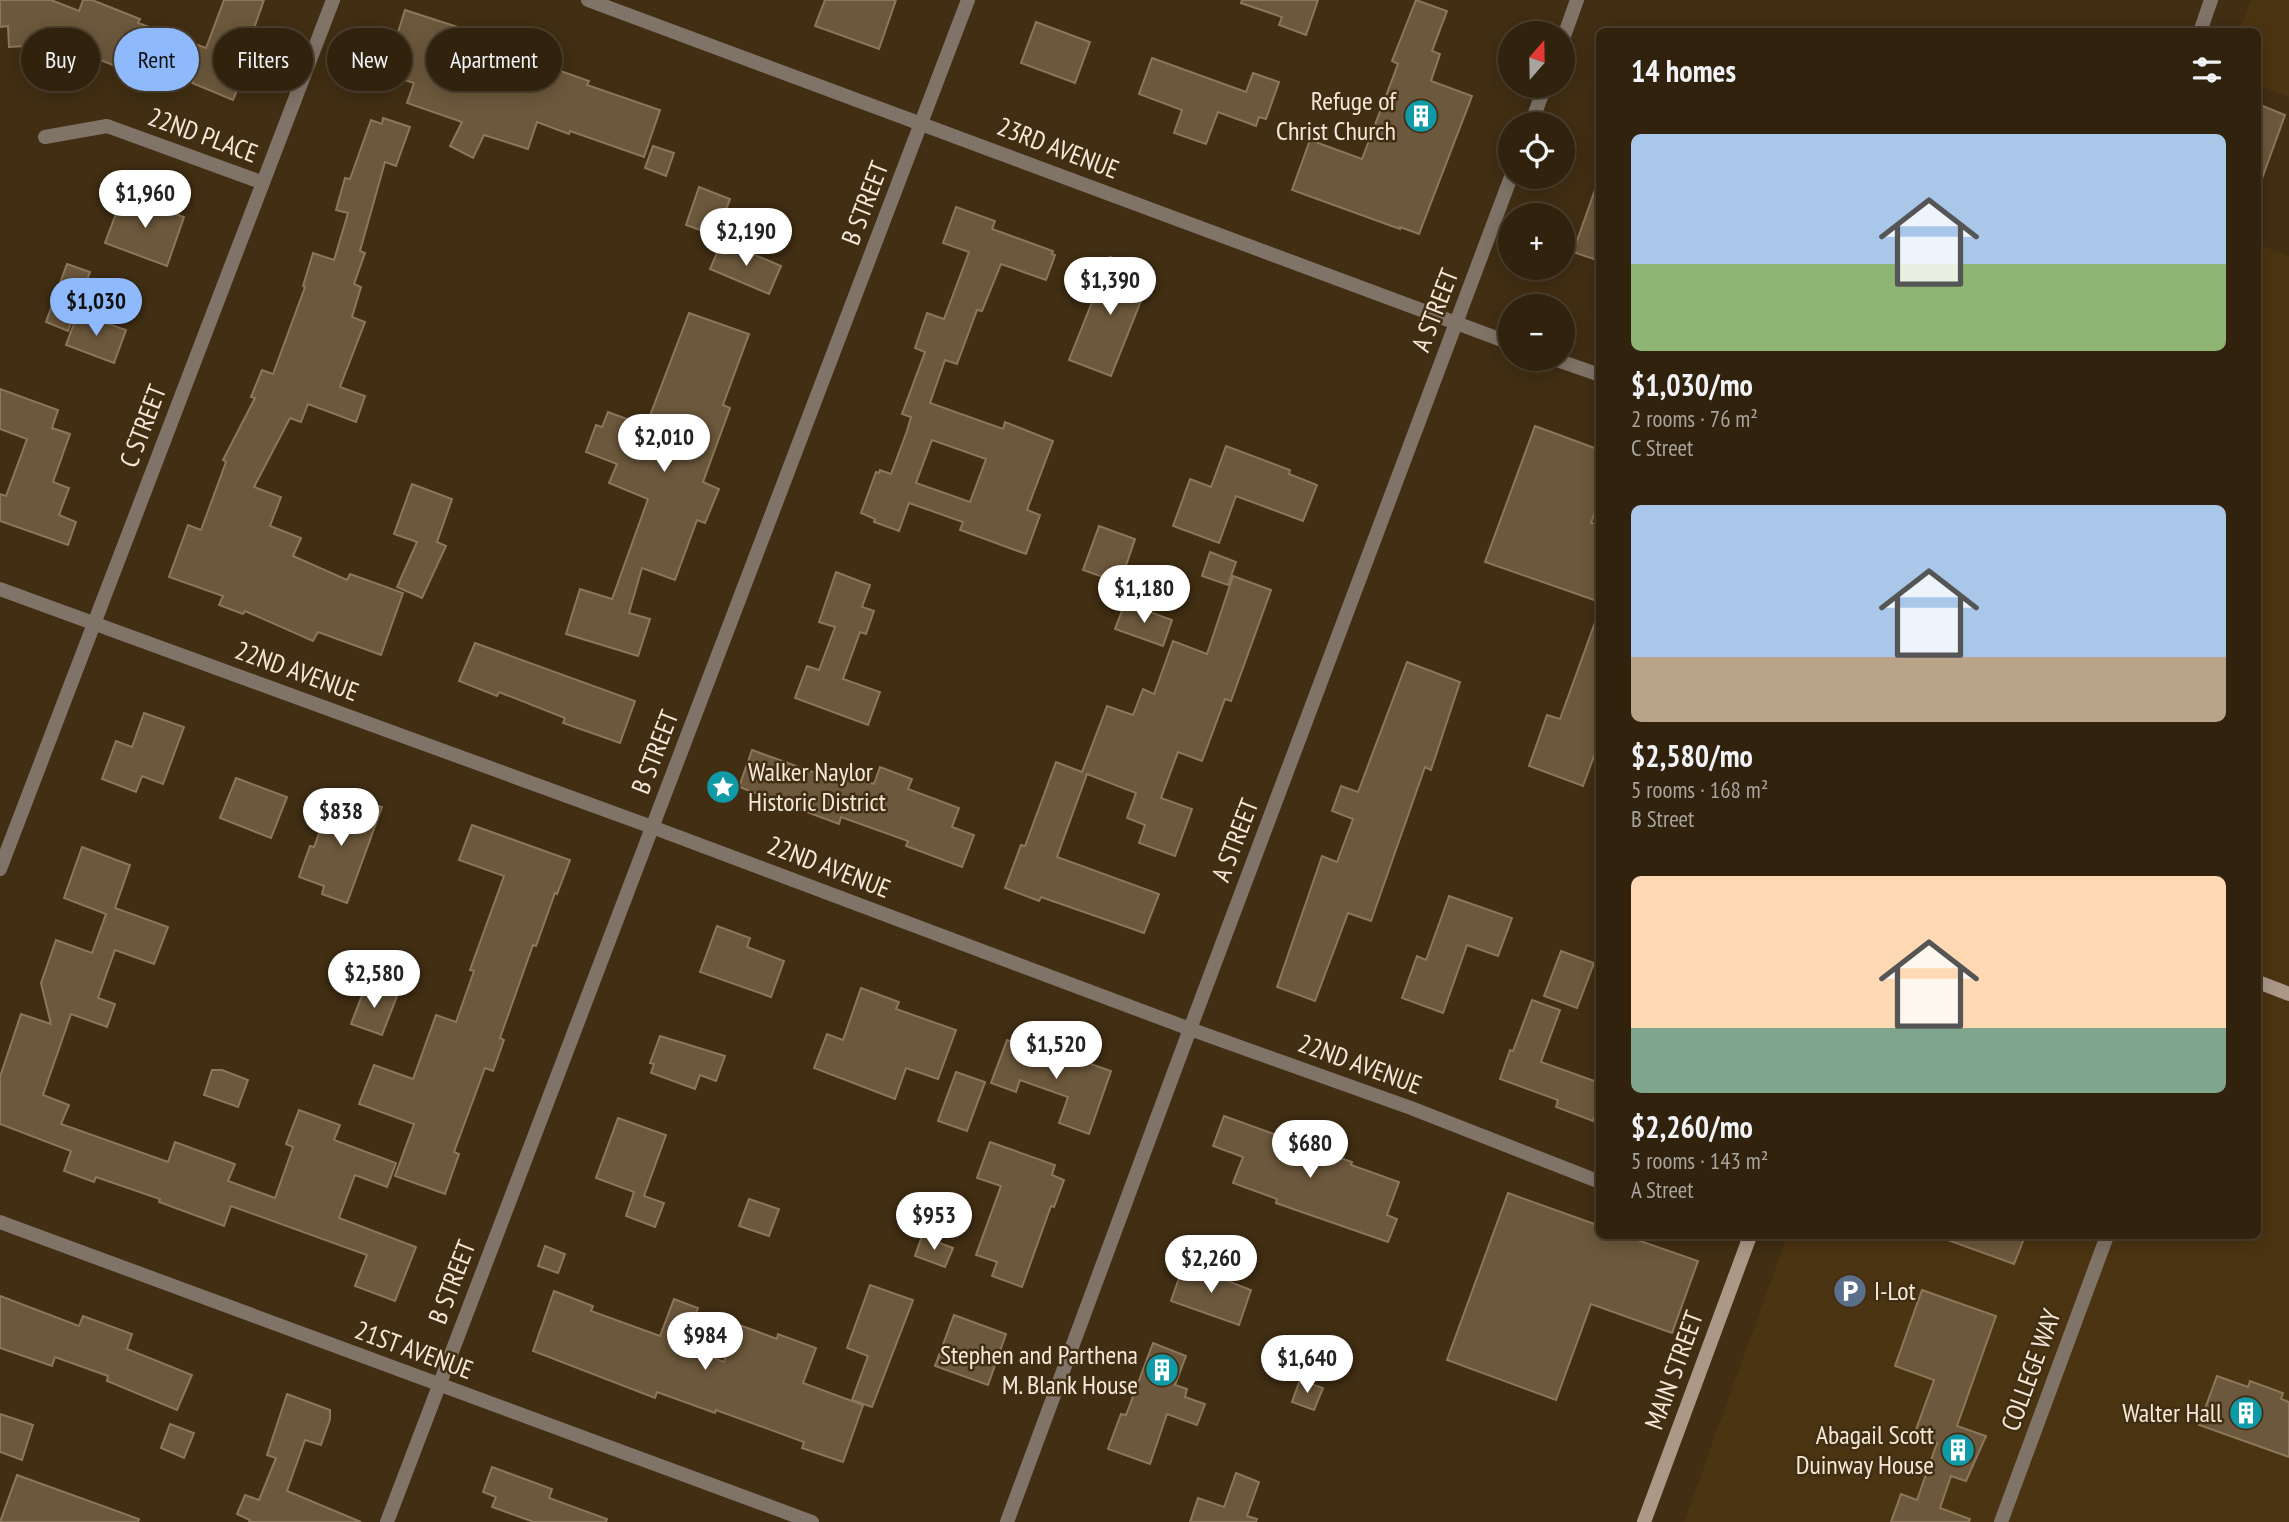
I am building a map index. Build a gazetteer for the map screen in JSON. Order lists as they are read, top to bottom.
{
  "streets": {
    "street": [
      "22ND PLACE",
      "23RD AVENUE",
      "B STREET",
      "A STREET",
      "C STREET",
      "22ND AVENUE",
      "21ST AVENUE",
      "MAIN STREET",
      "COLLEGE WAY"
    ]
  },
  "crossings": [
    ["22ND PLACE", "C STREET"],
    ["23RD AVENUE", "B STREET"],
    ["23RD AVENUE", "A STREET"],
    ["B STREET", "22ND AVENUE"],
    ["B STREET", "21ST AVENUE"],
    ["A STREET", "22ND AVENUE"],
    ["C STREET", "22ND AVENUE"]
  ],
  "places": {
    "building": [
      "Refuge of Christ Church",
      "Stephen and Parthena M. Blank House",
      "Walter Hall",
      "Abagail Scott Duinway House"
    ],
    "place": ["Walker Naylor Historic District"],
    "parking": ["I-Lot"]
  },
  "north": "top",
  "page": {
    "map_buttons": ["+", "−"],
    "chip": [
      "Buy",
      "Rent",
      "Filters",
      "New",
      "Apartment"
    ],
    "heading": "14 homes",
    "list": [
      {
        "name": "$1,030/mo",
        "note": "2 rooms · 76 m² · C Street"
      },
      {
        "name": "$2,580/mo",
        "note": "5 rooms · 168 m² · B Street"
      },
      {
        "name": "$2,260/mo",
        "note": "5 rooms · 143 m² · A Street"
      }
    ],
    "price": [
      "$1,960",
      "$2,190",
      "$1,390",
      "$1,030",
      "$2,010",
      "$1,180",
      "$838",
      "$2,580",
      "$1,520",
      "$680",
      "$953",
      "$2,260",
      "$984",
      "$1,640"
    ]
  }
}
